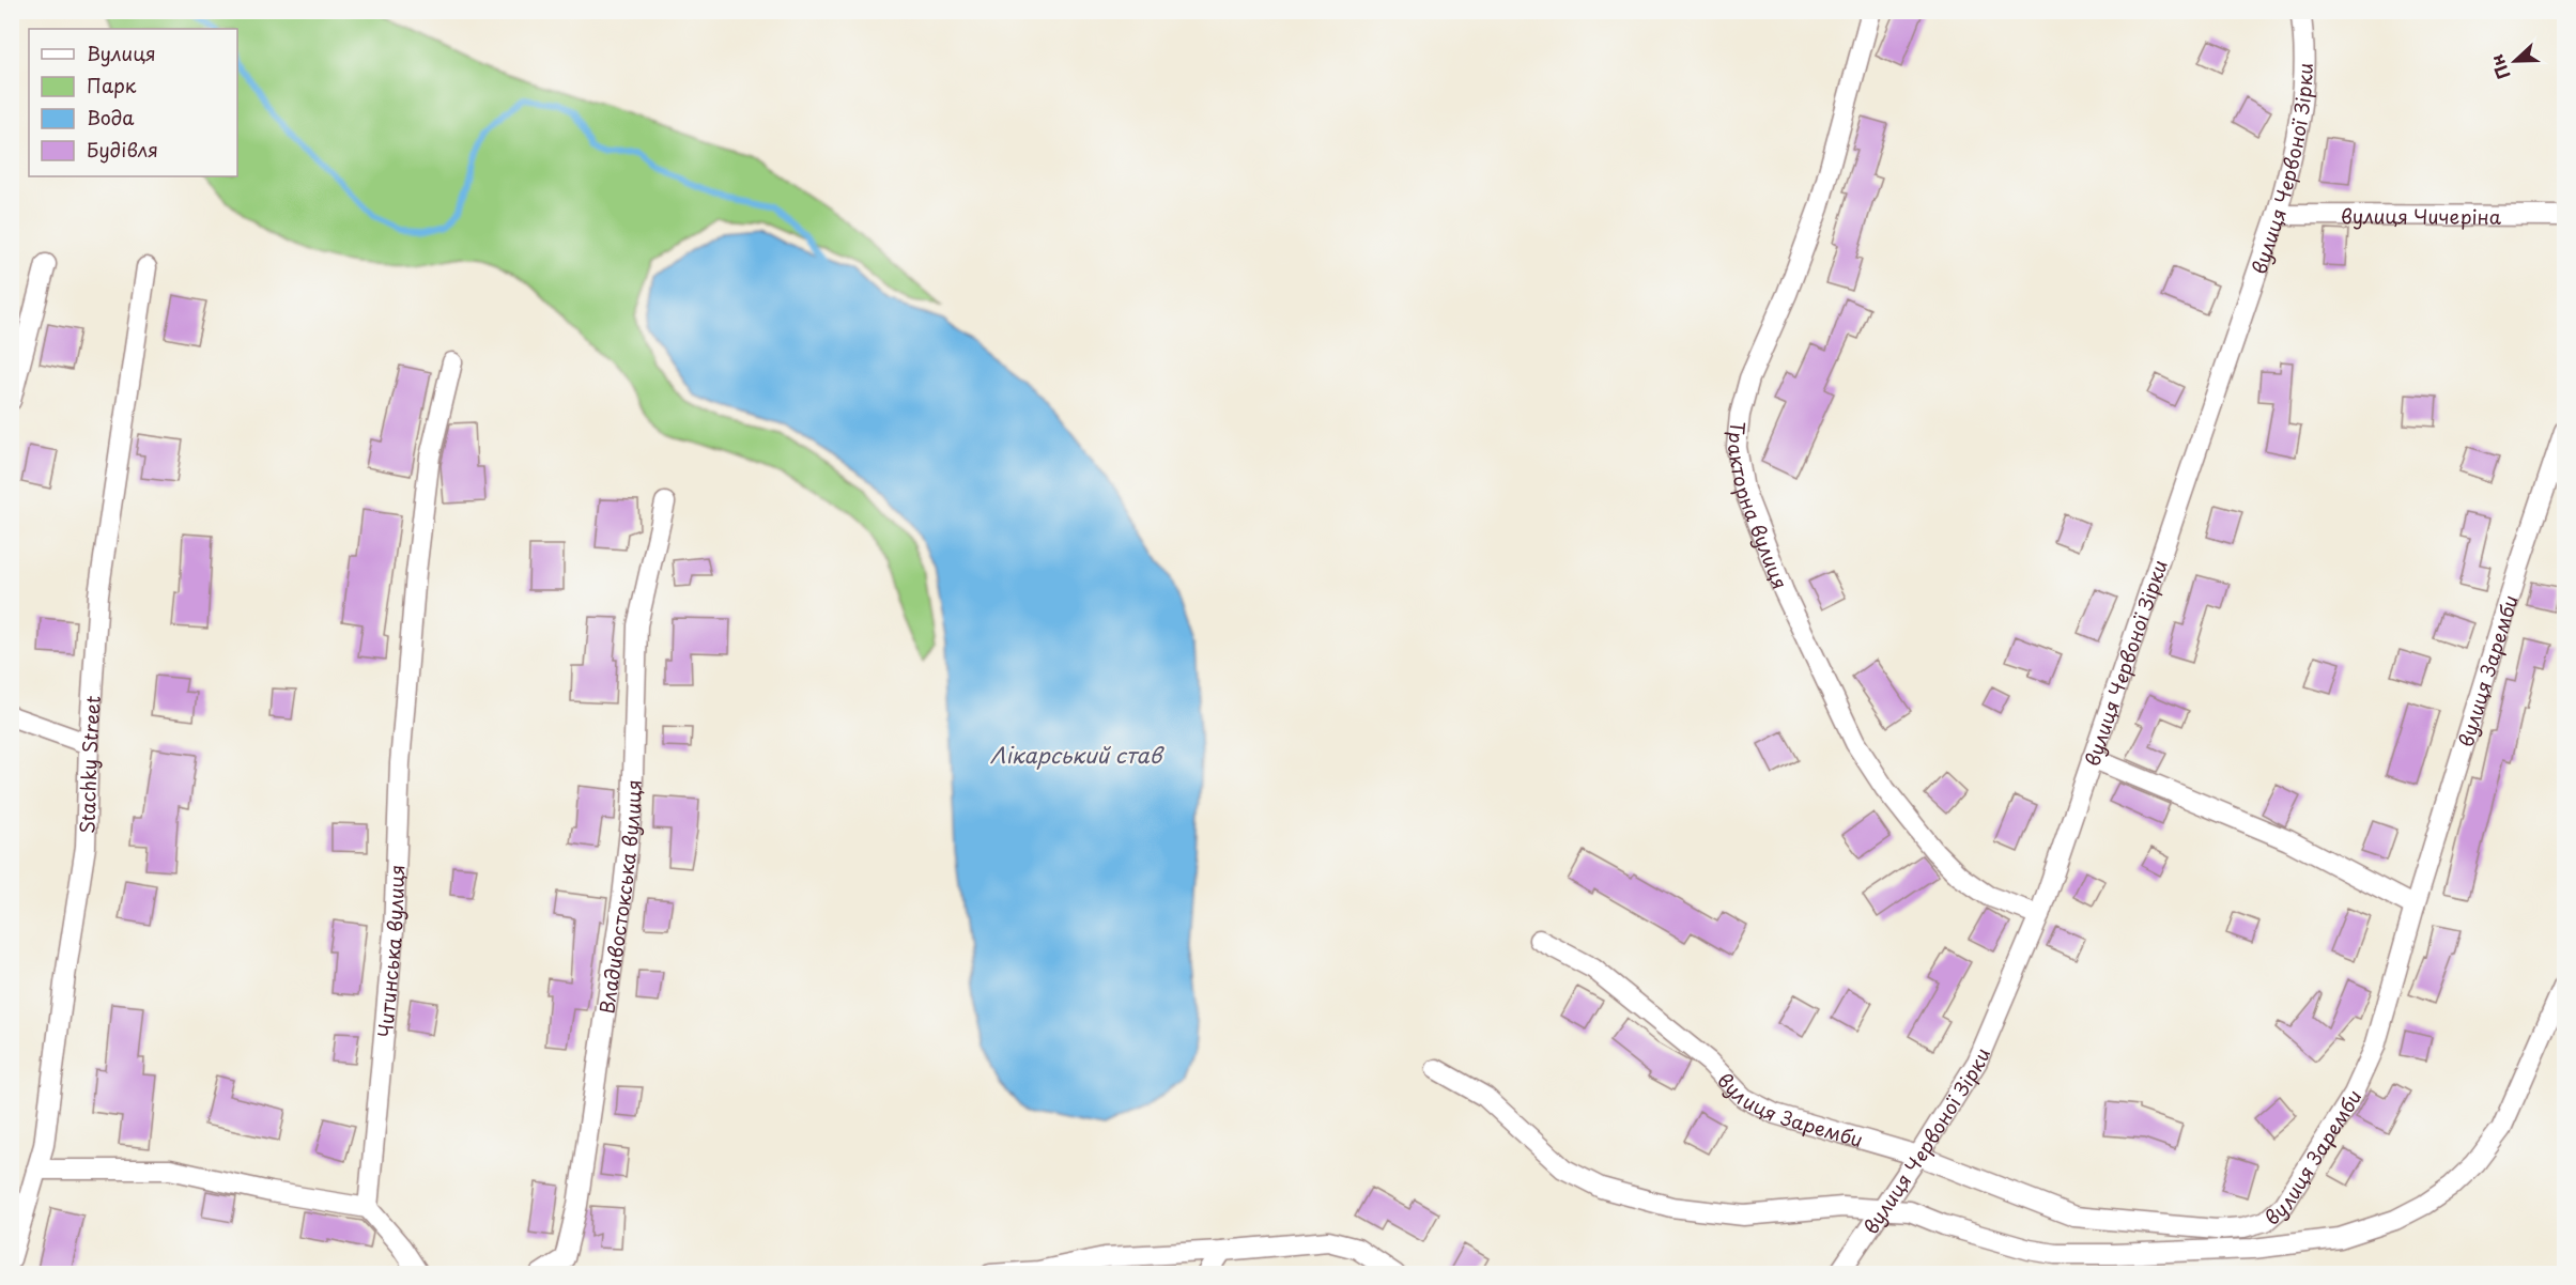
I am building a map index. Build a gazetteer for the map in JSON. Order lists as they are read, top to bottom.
{
  "streets": {
    "street": [
      "вулиця Червоної Зірки",
      "вулиця Чичеріна",
      "Тракторна вулиця",
      "вулиця Заремби",
      "Stachky Street",
      "Владивостокська вулиця",
      "Читинська вулиця"
    ]
  },
  "crossings": [
    ["вулиця Червоної Зірки", "вулиця Чичеріна"],
    ["вулиця Червоної Зірки", "Тракторна вулиця"],
    ["вулиця Червоної Зірки", "вулиця Заремби"]
  ],
  "water": ["Лікарський став"],
  "legend": [
    "Вулиця",
    "Парк",
    "Вода",
    "Будівля"
  ],
  "north": "left"
}
